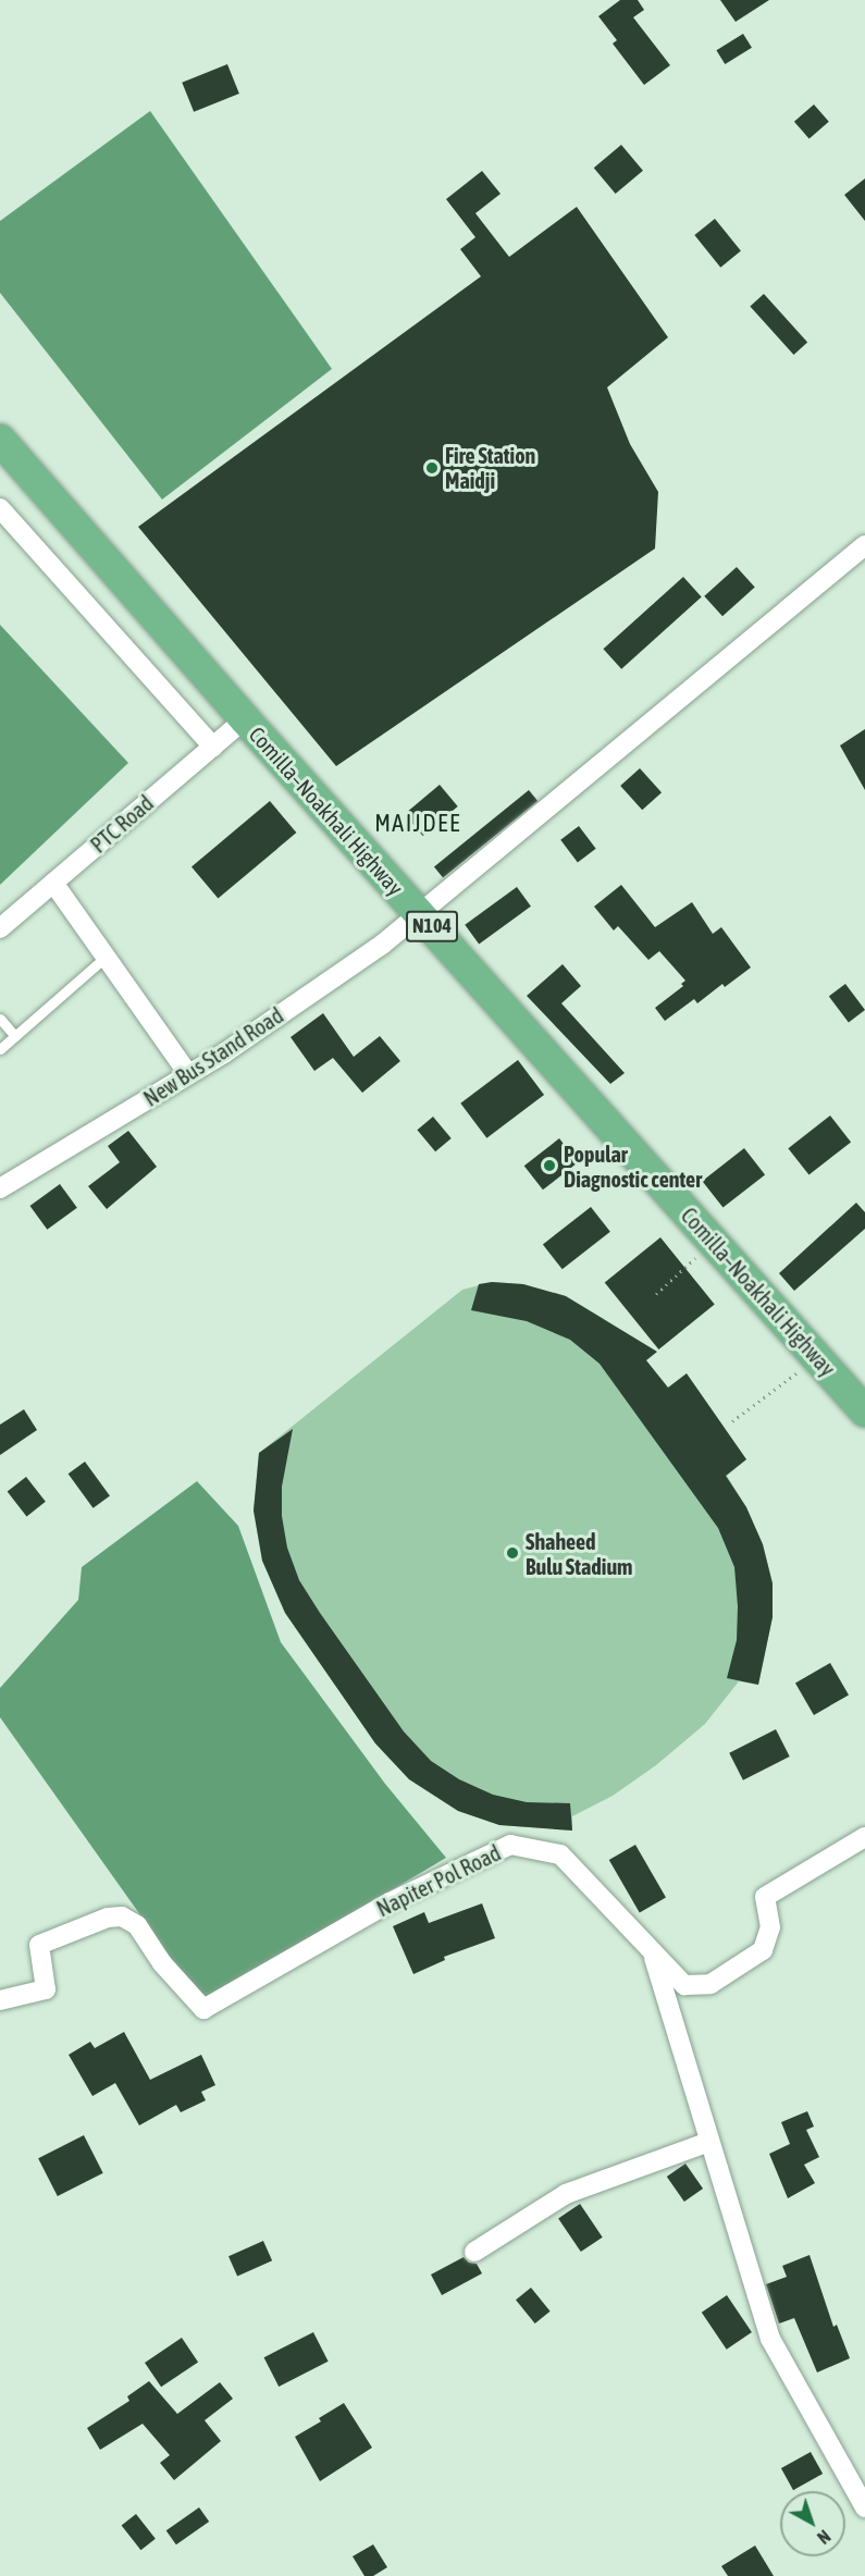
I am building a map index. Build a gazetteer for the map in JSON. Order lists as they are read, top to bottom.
{
  "streets": {
    "highway": ["Comilla–Noakhali Highway", "N104"],
    "street": ["PTC Road", "New Bus Stand Road", "Napiter Pol Road"]
  },
  "crossings": [
    ["Comilla–Noakhali Highway", "PTC Road"],
    ["Comilla–Noakhali Highway", "New Bus Stand Road"]
  ],
  "districts": ["MAIJDEE"],
  "places": ["Fire Station Maidji", "Popular Diagnostic center", "Shaheed Bulu Stadium"],
  "north": "bottom right"
}
